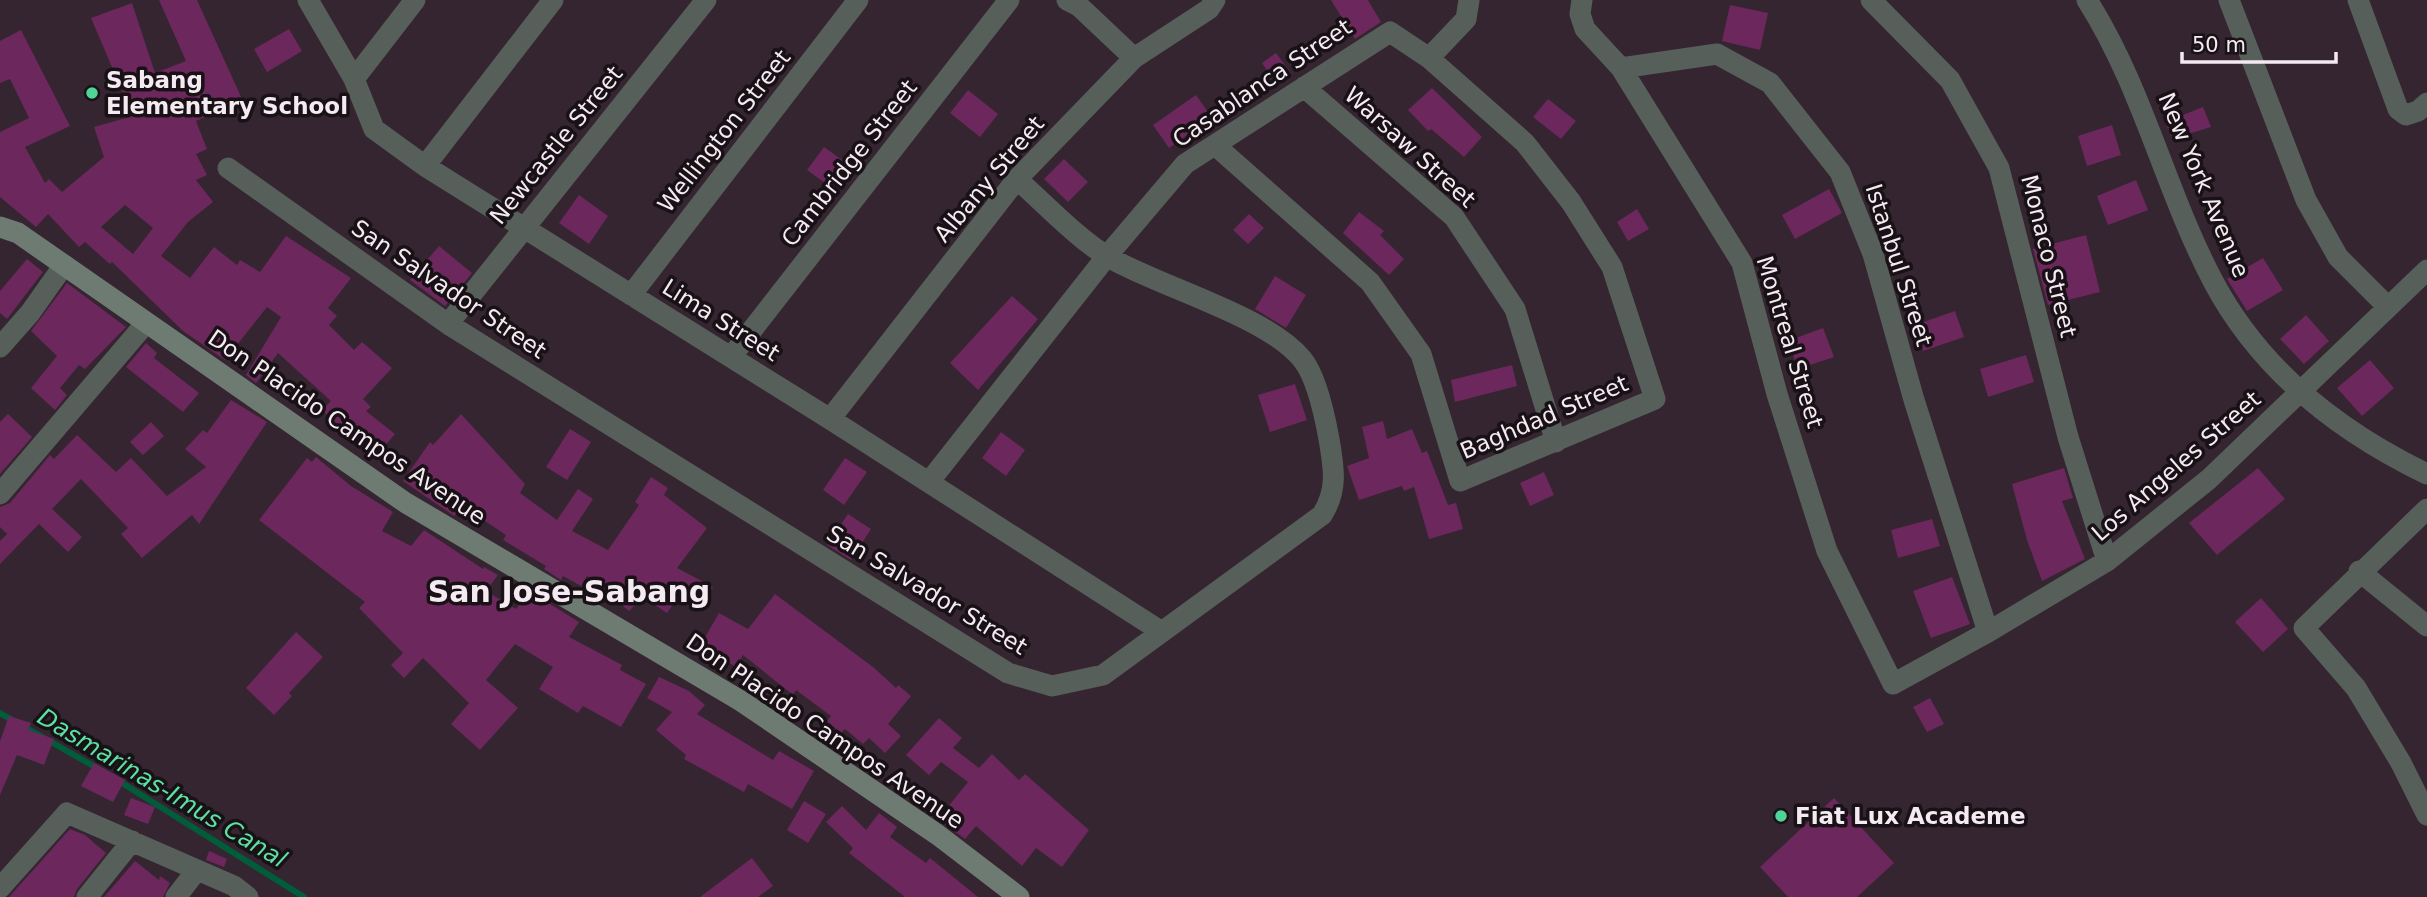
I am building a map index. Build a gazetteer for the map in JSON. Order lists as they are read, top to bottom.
{
  "streets": {
    "main road": ["Don Placido Campos Avenue"],
    "street": [
      "Casablanca Street",
      "Wellington Street",
      "Newcastle Street",
      "Warsaw Street",
      "Cambridge Street",
      "Albany Street",
      "New York Avenue",
      "Monaco Street",
      "Istanbul Street",
      "San Salvador Street",
      "Lima Street",
      "Montreal Street",
      "Baghdad Street",
      "Los Angeles Street"
    ]
  },
  "crossings": [
    ["Casablanca Street", "Warsaw Street"],
    ["Casablanca Street", "San Salvador Street"],
    ["Casablanca Street", "Lima Street"],
    ["Casablanca Street", "Baghdad Street"],
    ["Wellington Street", "Lima Street"],
    ["Newcastle Street", "San Salvador Street"],
    ["Newcastle Street", "Lima Street"],
    ["Warsaw Street", "Baghdad Street"],
    ["Cambridge Street", "Lima Street"],
    ["Albany Street", "San Salvador Street"],
    ["Albany Street", "Lima Street"],
    ["New York Avenue", "Los Angeles Street"],
    ["Monaco Street", "Los Angeles Street"],
    ["Istanbul Street", "Montreal Street"],
    ["Istanbul Street", "Los Angeles Street"],
    ["San Salvador Street", "Lima Street"],
    ["Montreal Street", "Los Angeles Street"]
  ],
  "districts": ["San Jose-Sabang"],
  "water": ["Dasmarinas-Imus Canal"],
  "places": ["Sabang Elementary School", "Fiat Lux Academe"],
  "scale_bar": "50 m"
}
